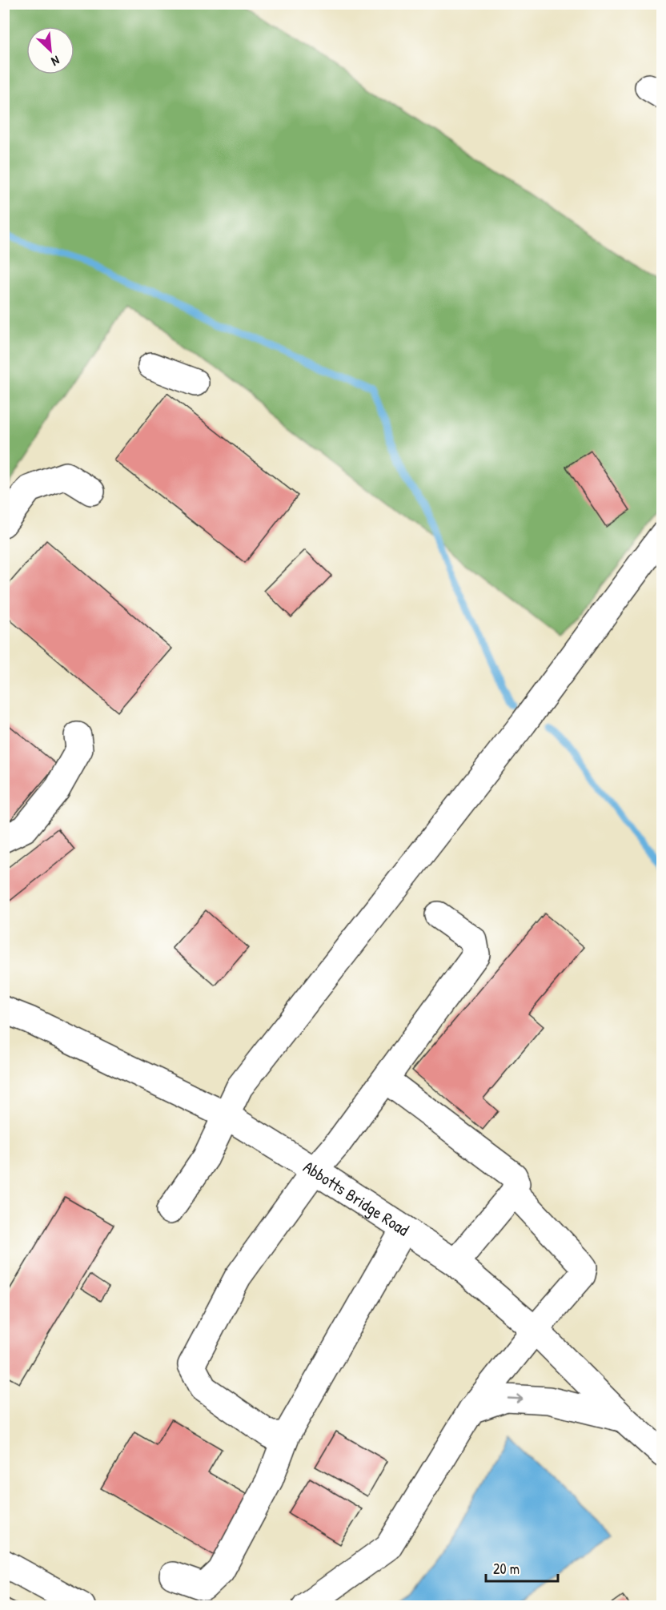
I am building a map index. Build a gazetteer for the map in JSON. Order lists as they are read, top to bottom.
{
  "streets": {
    "street": ["Abbotts Bridge Road"]
  },
  "scale_bar": "20 m",
  "north": "bottom right"
}
